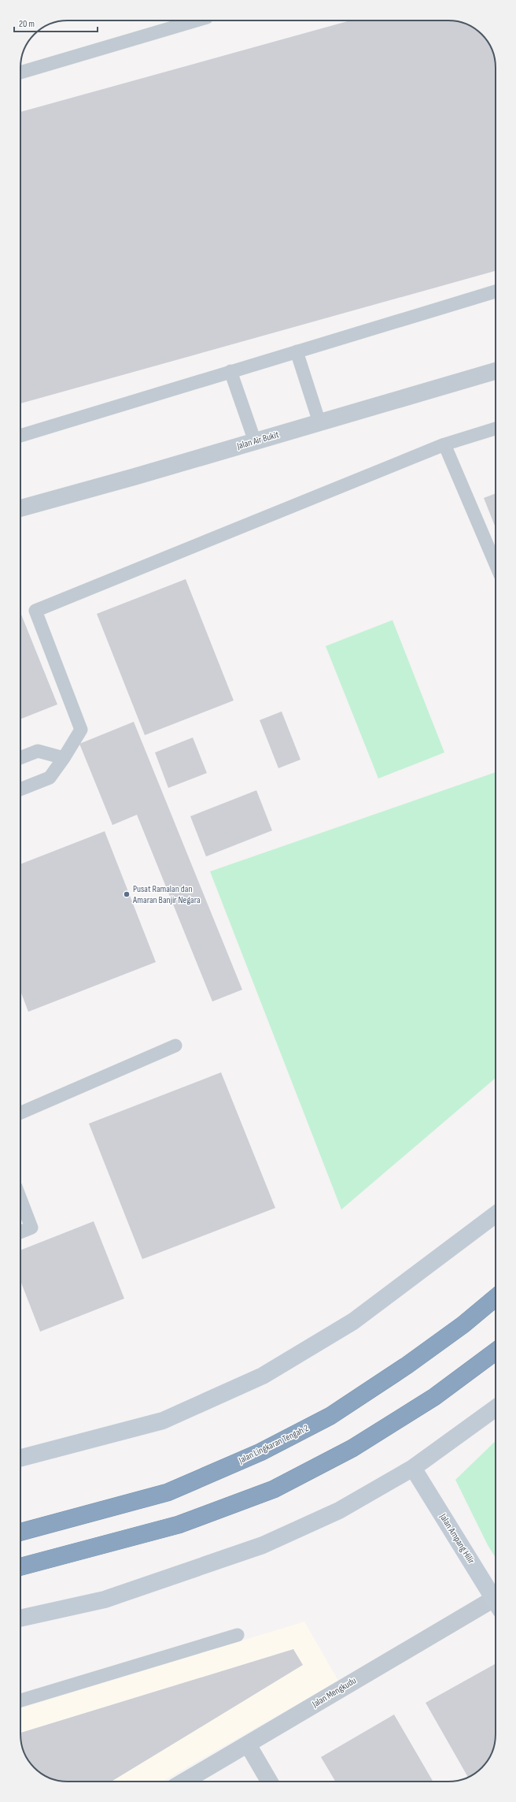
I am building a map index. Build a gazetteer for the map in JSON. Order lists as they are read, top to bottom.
{
  "streets": {
    "highway": ["Jalan Lingkaran Tengah 2"],
    "main road": ["Jalan Ampang Hilir"],
    "street": ["Jalan Air Bukit", "Jalan Mengkudu"]
  },
  "places": ["Pusat Ramalan dan Amaran Banjir Negara"],
  "scale_bar": "20 m"
}
